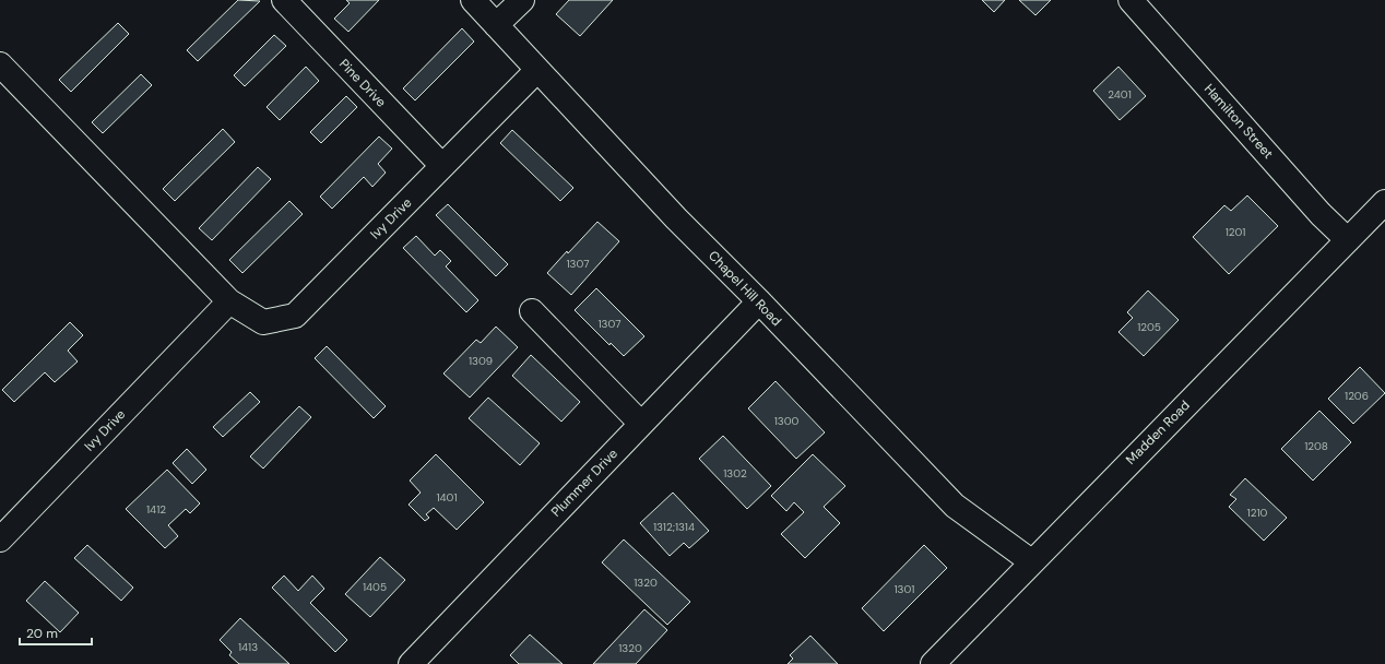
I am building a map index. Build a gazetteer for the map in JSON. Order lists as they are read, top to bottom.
{
  "streets": {
    "street": [
      "Pine Drive",
      "Hamilton Street",
      "Ivy Drive",
      "Chapel Hill Road",
      "Madden Road",
      "Plummer Drive"
    ]
  },
  "crossings": [
    ["Pine Drive", "Ivy Drive"],
    ["Hamilton Street", "Madden Road"],
    ["Ivy Drive", "Chapel Hill Road"],
    ["Chapel Hill Road", "Madden Road"],
    ["Chapel Hill Road", "Plummer Drive"]
  ],
  "house_numbers": [
    "2401",
    "1201",
    "1307",
    "1307",
    "1205",
    "1309",
    "1206",
    "1300",
    "1208",
    "1302",
    "1401",
    "1412",
    "1210",
    "1312;1314",
    "1320",
    "1405",
    "1301",
    "1413",
    "1320"
  ],
  "scale_bar": "20 m"
}
